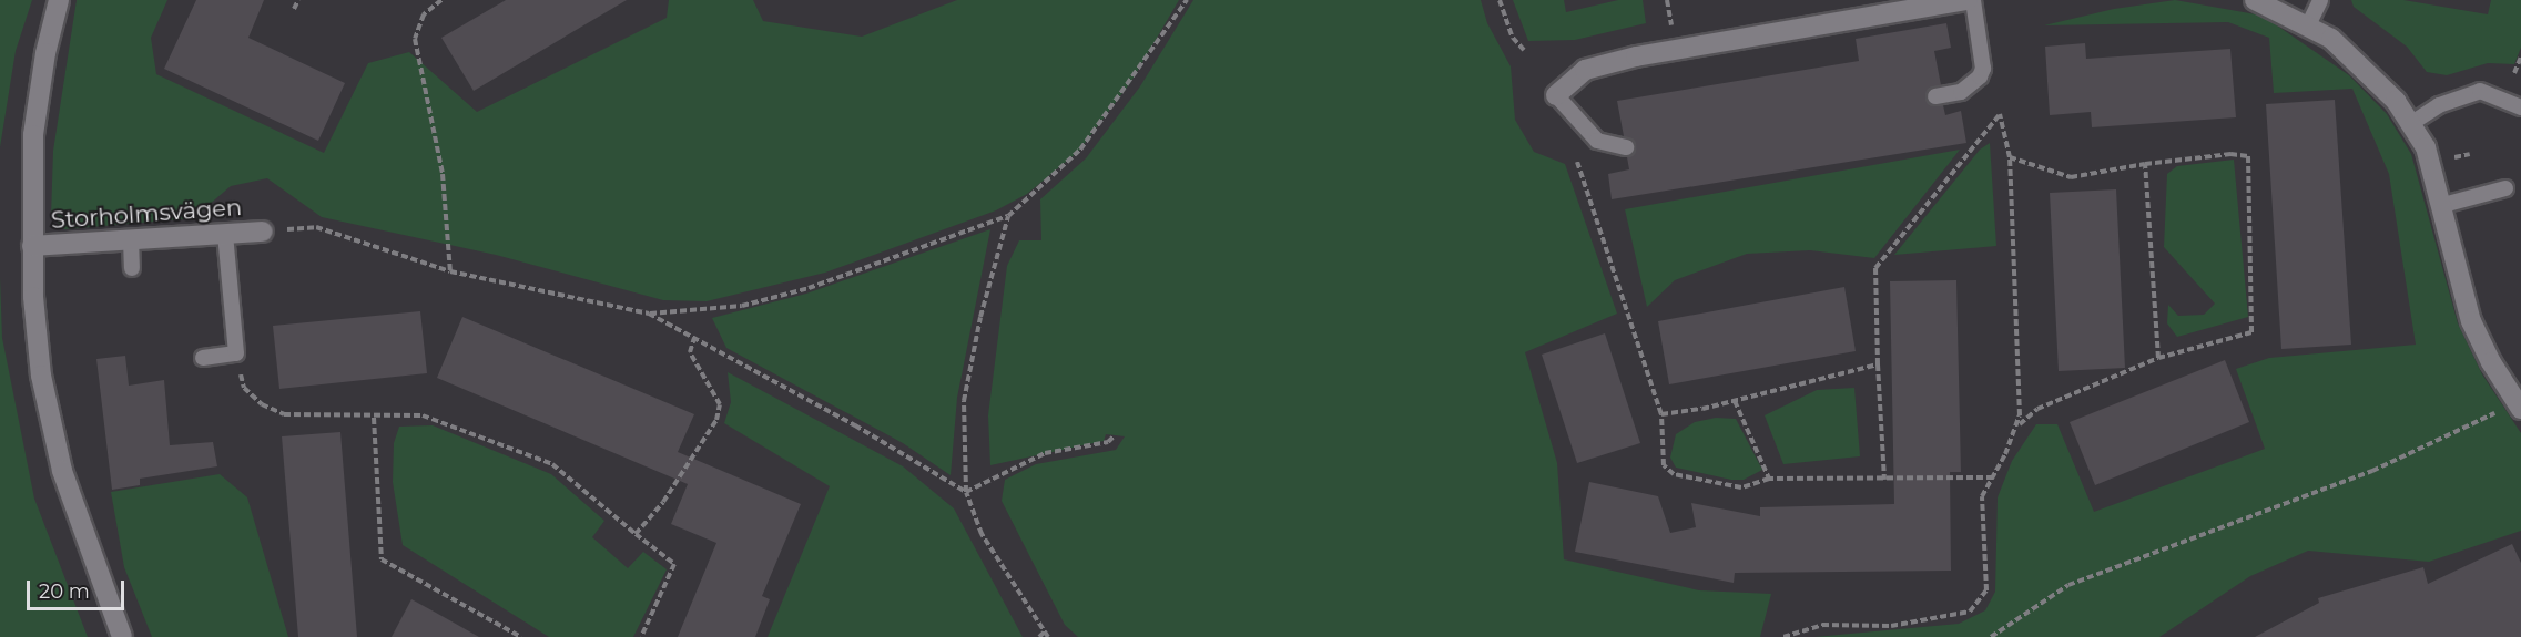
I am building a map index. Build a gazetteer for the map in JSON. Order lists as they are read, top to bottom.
{
  "streets": {
    "street": ["Storholmsvägen"]
  },
  "scale_bar": "20 m"
}
